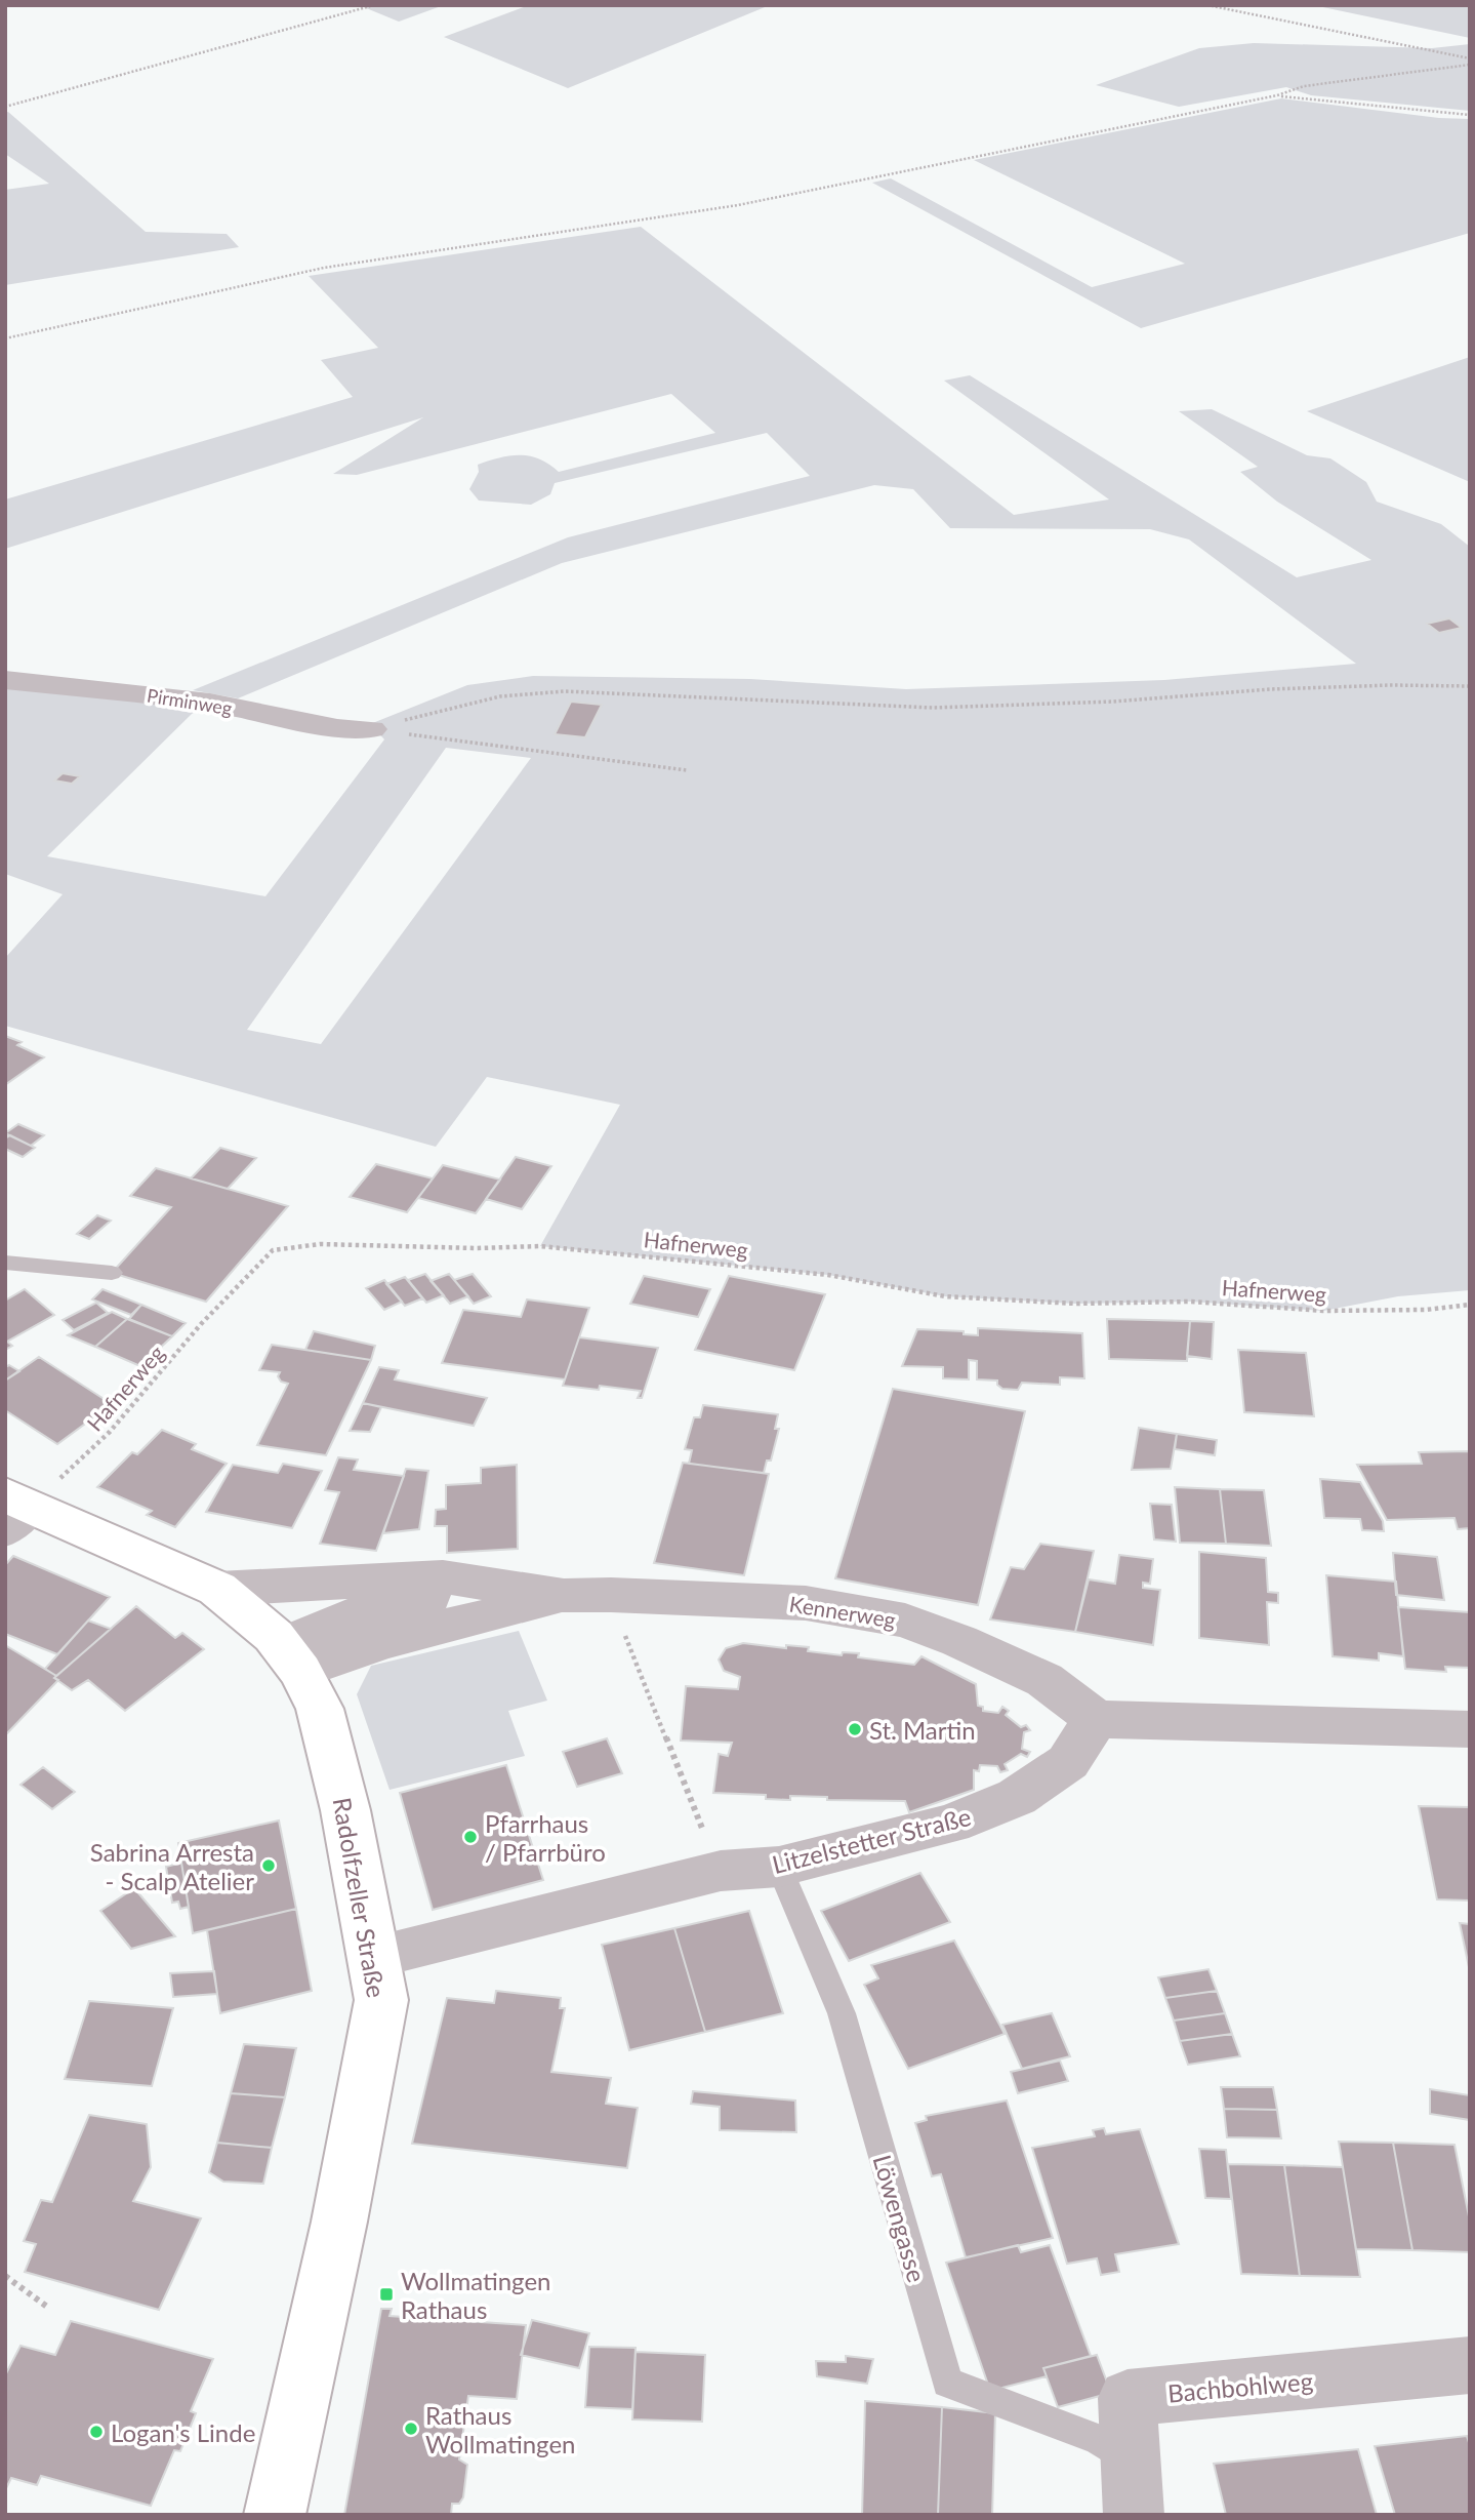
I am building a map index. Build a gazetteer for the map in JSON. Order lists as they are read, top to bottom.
{
  "streets": {
    "main road": ["Radolfzeller Straße"],
    "street": [
      "Pirminweg",
      "Kennerweg",
      "Litzelstetter Straße",
      "Bachbohlweg"
    ],
    "lane": ["Löwengasse"],
    "path": ["Hafnerweg"]
  },
  "crossings": [
    ["Hafnerweg", "Radolfzeller Straße"],
    ["Kennerweg", "Litzelstetter Straße"],
    ["Kennerweg", "Radolfzeller Straße"],
    ["Litzelstetter Straße", "Radolfzeller Straße"],
    ["Litzelstetter Straße", "Löwengasse"],
    ["Löwengasse", "Bachbohlweg"]
  ],
  "places": {
    "other": [
      "St. Martin",
      "Pfarrhaus / Pfarrbüro",
      "Sabrina Arresta - Scalp Atelier",
      "Rathaus Wollmatingen",
      "Logan's Linde"
    ],
    "transit": ["Wollmatingen Rathaus"]
  }
}
